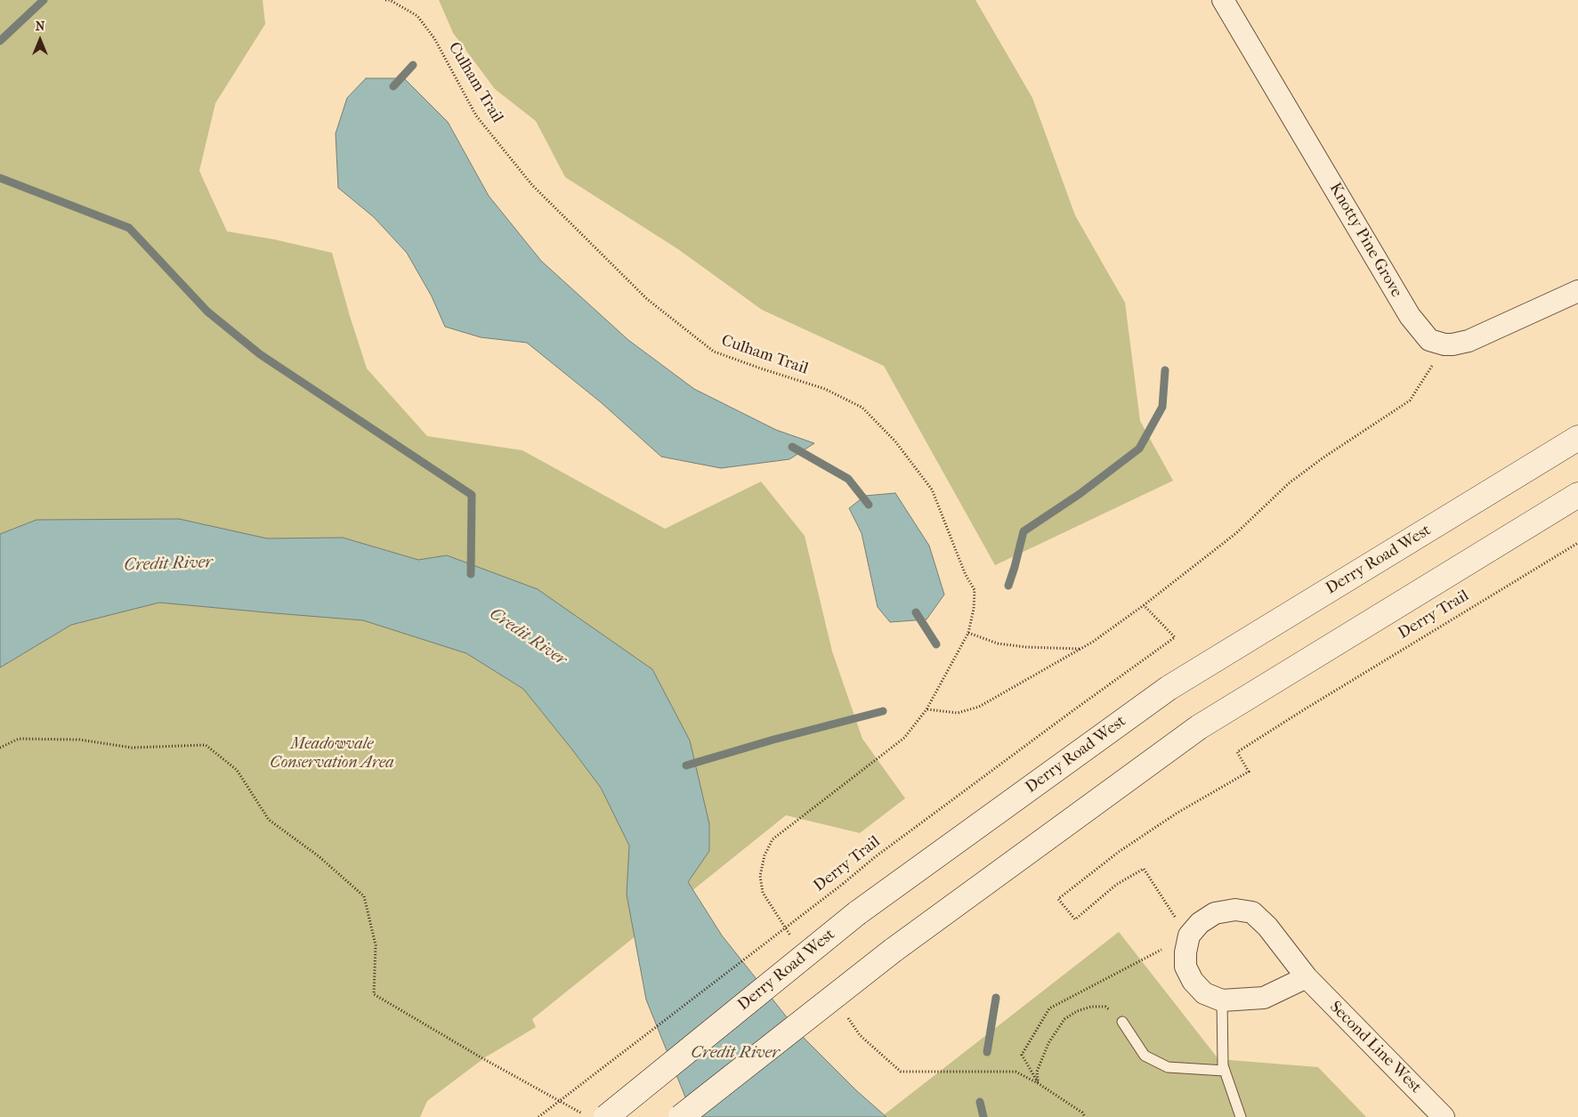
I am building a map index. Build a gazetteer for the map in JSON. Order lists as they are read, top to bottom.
{
  "streets": {
    "main road": ["Derry Road West"],
    "street": ["Knotty Pine Grove", "Second Line West"],
    "path": ["Culham Trail", "Derry Trail"]
  },
  "crossings": [
    ["Derry Trail", "Second Line West"]
  ],
  "water": ["Credit River"],
  "parks": ["Meadowvale Conservation Area"],
  "north": "top"
}
